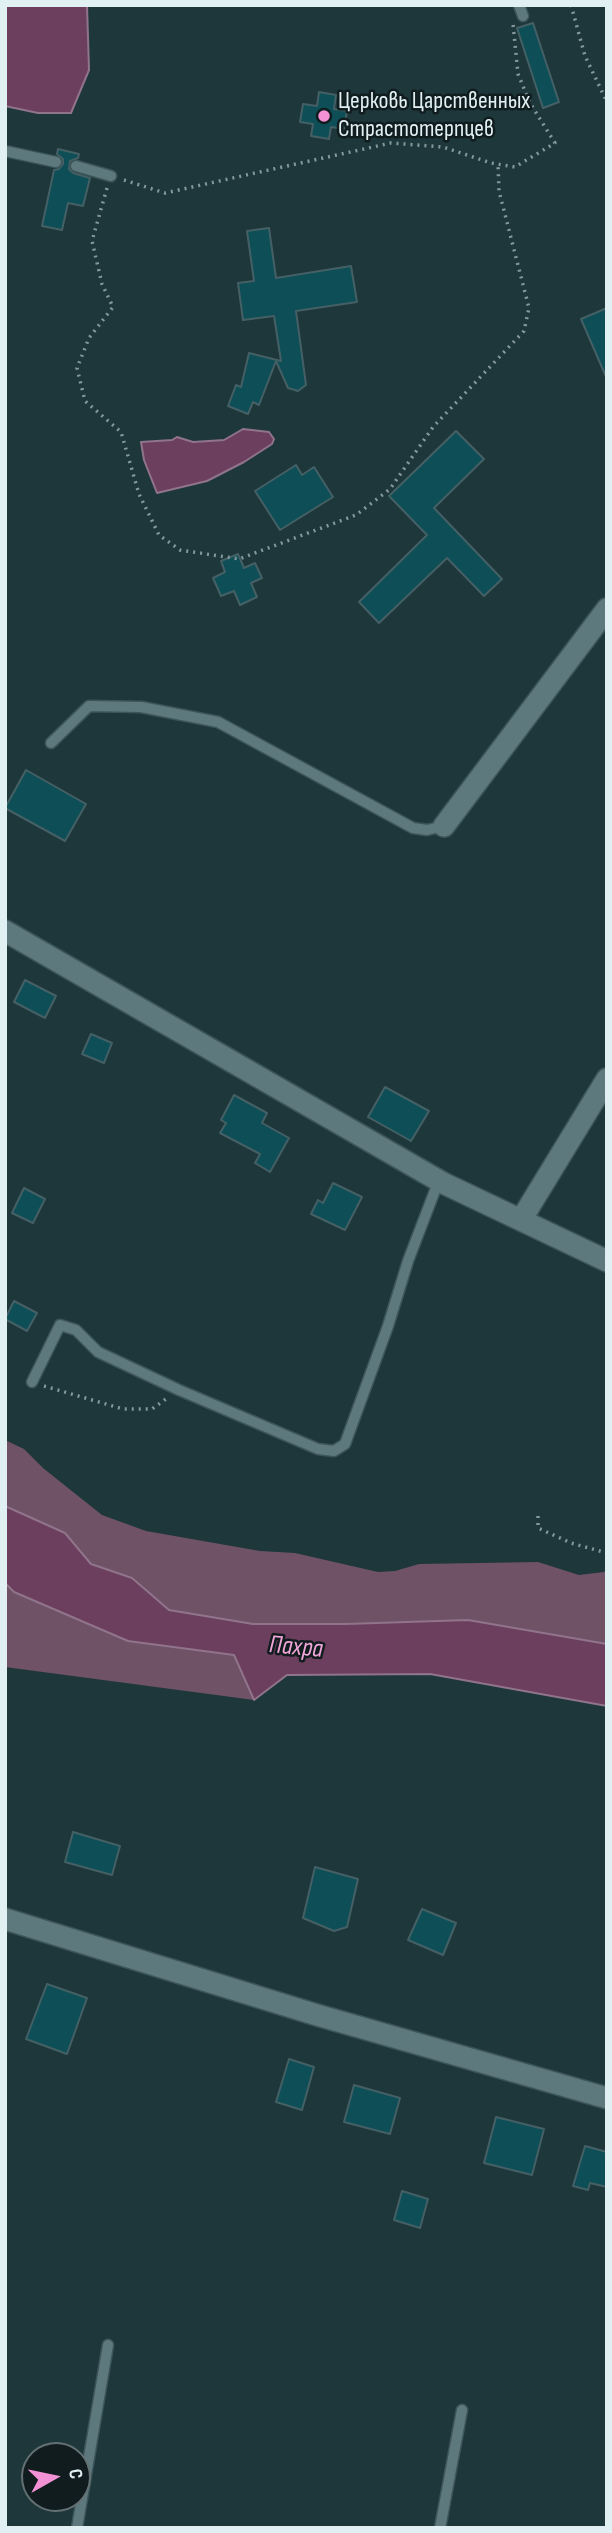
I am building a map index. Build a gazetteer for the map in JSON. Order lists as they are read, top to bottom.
{
  "water": ["Пахра"],
  "places": ["Церковь Царственных Страстотерпцев"],
  "north": "right"
}
